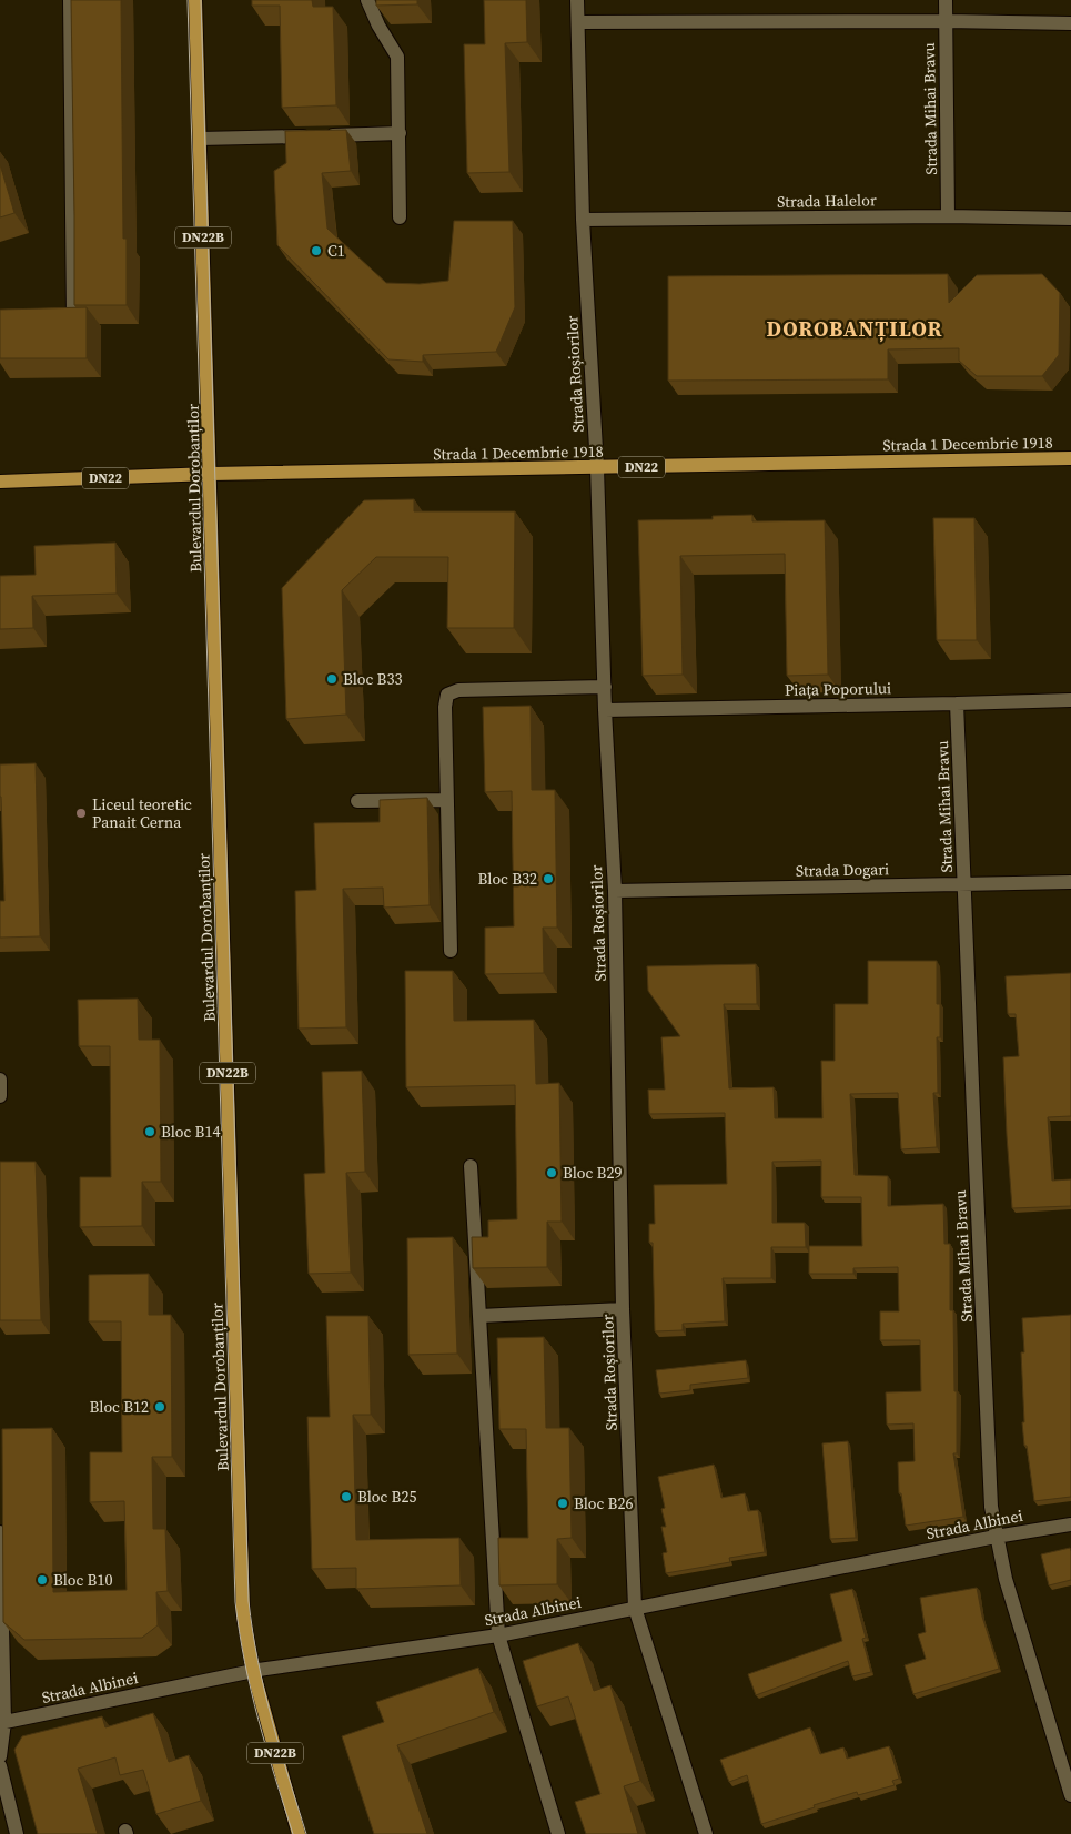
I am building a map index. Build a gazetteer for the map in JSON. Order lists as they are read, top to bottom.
{
  "streets": {
    "main road": [
      "DN22B",
      "Strada 1 Decembrie 1918",
      "DN22",
      "Bulevardul Dorobanților"
    ],
    "street": [
      "Strada Mihai Bravu",
      "Strada Halelor",
      "Strada Roșiorilor",
      "Piața Poporului",
      "Strada Dogari",
      "Strada Albinei"
    ]
  },
  "crossings": [
    ["Strada Mihai Bravu", "Strada Halelor"],
    ["Strada Mihai Bravu", "Piața Poporului"],
    ["Strada Mihai Bravu", "Strada Dogari"],
    ["Strada Mihai Bravu", "Strada Albinei"],
    ["Strada Halelor", "Strada Roșiorilor"],
    ["Strada Roșiorilor", "Strada 1 Decembrie 1918"],
    ["Strada Roșiorilor", "Piața Poporului"],
    ["Strada Roșiorilor", "Strada Dogari"],
    ["Strada Roșiorilor", "Strada Albinei"],
    ["Strada 1 Decembrie 1918", "Bulevardul Dorobanților"],
    ["Bulevardul Dorobanților", "Strada Albinei"]
  ],
  "districts": ["DOROBANȚILOR"],
  "places": [
    "C1",
    "Bloc B33",
    "Liceul teoretic Panait Cerna",
    "Bloc B32",
    "Bloc B14",
    "Bloc B29",
    "Bloc B12",
    "Bloc B25",
    "Bloc B26",
    "Bloc B10"
  ]
}
